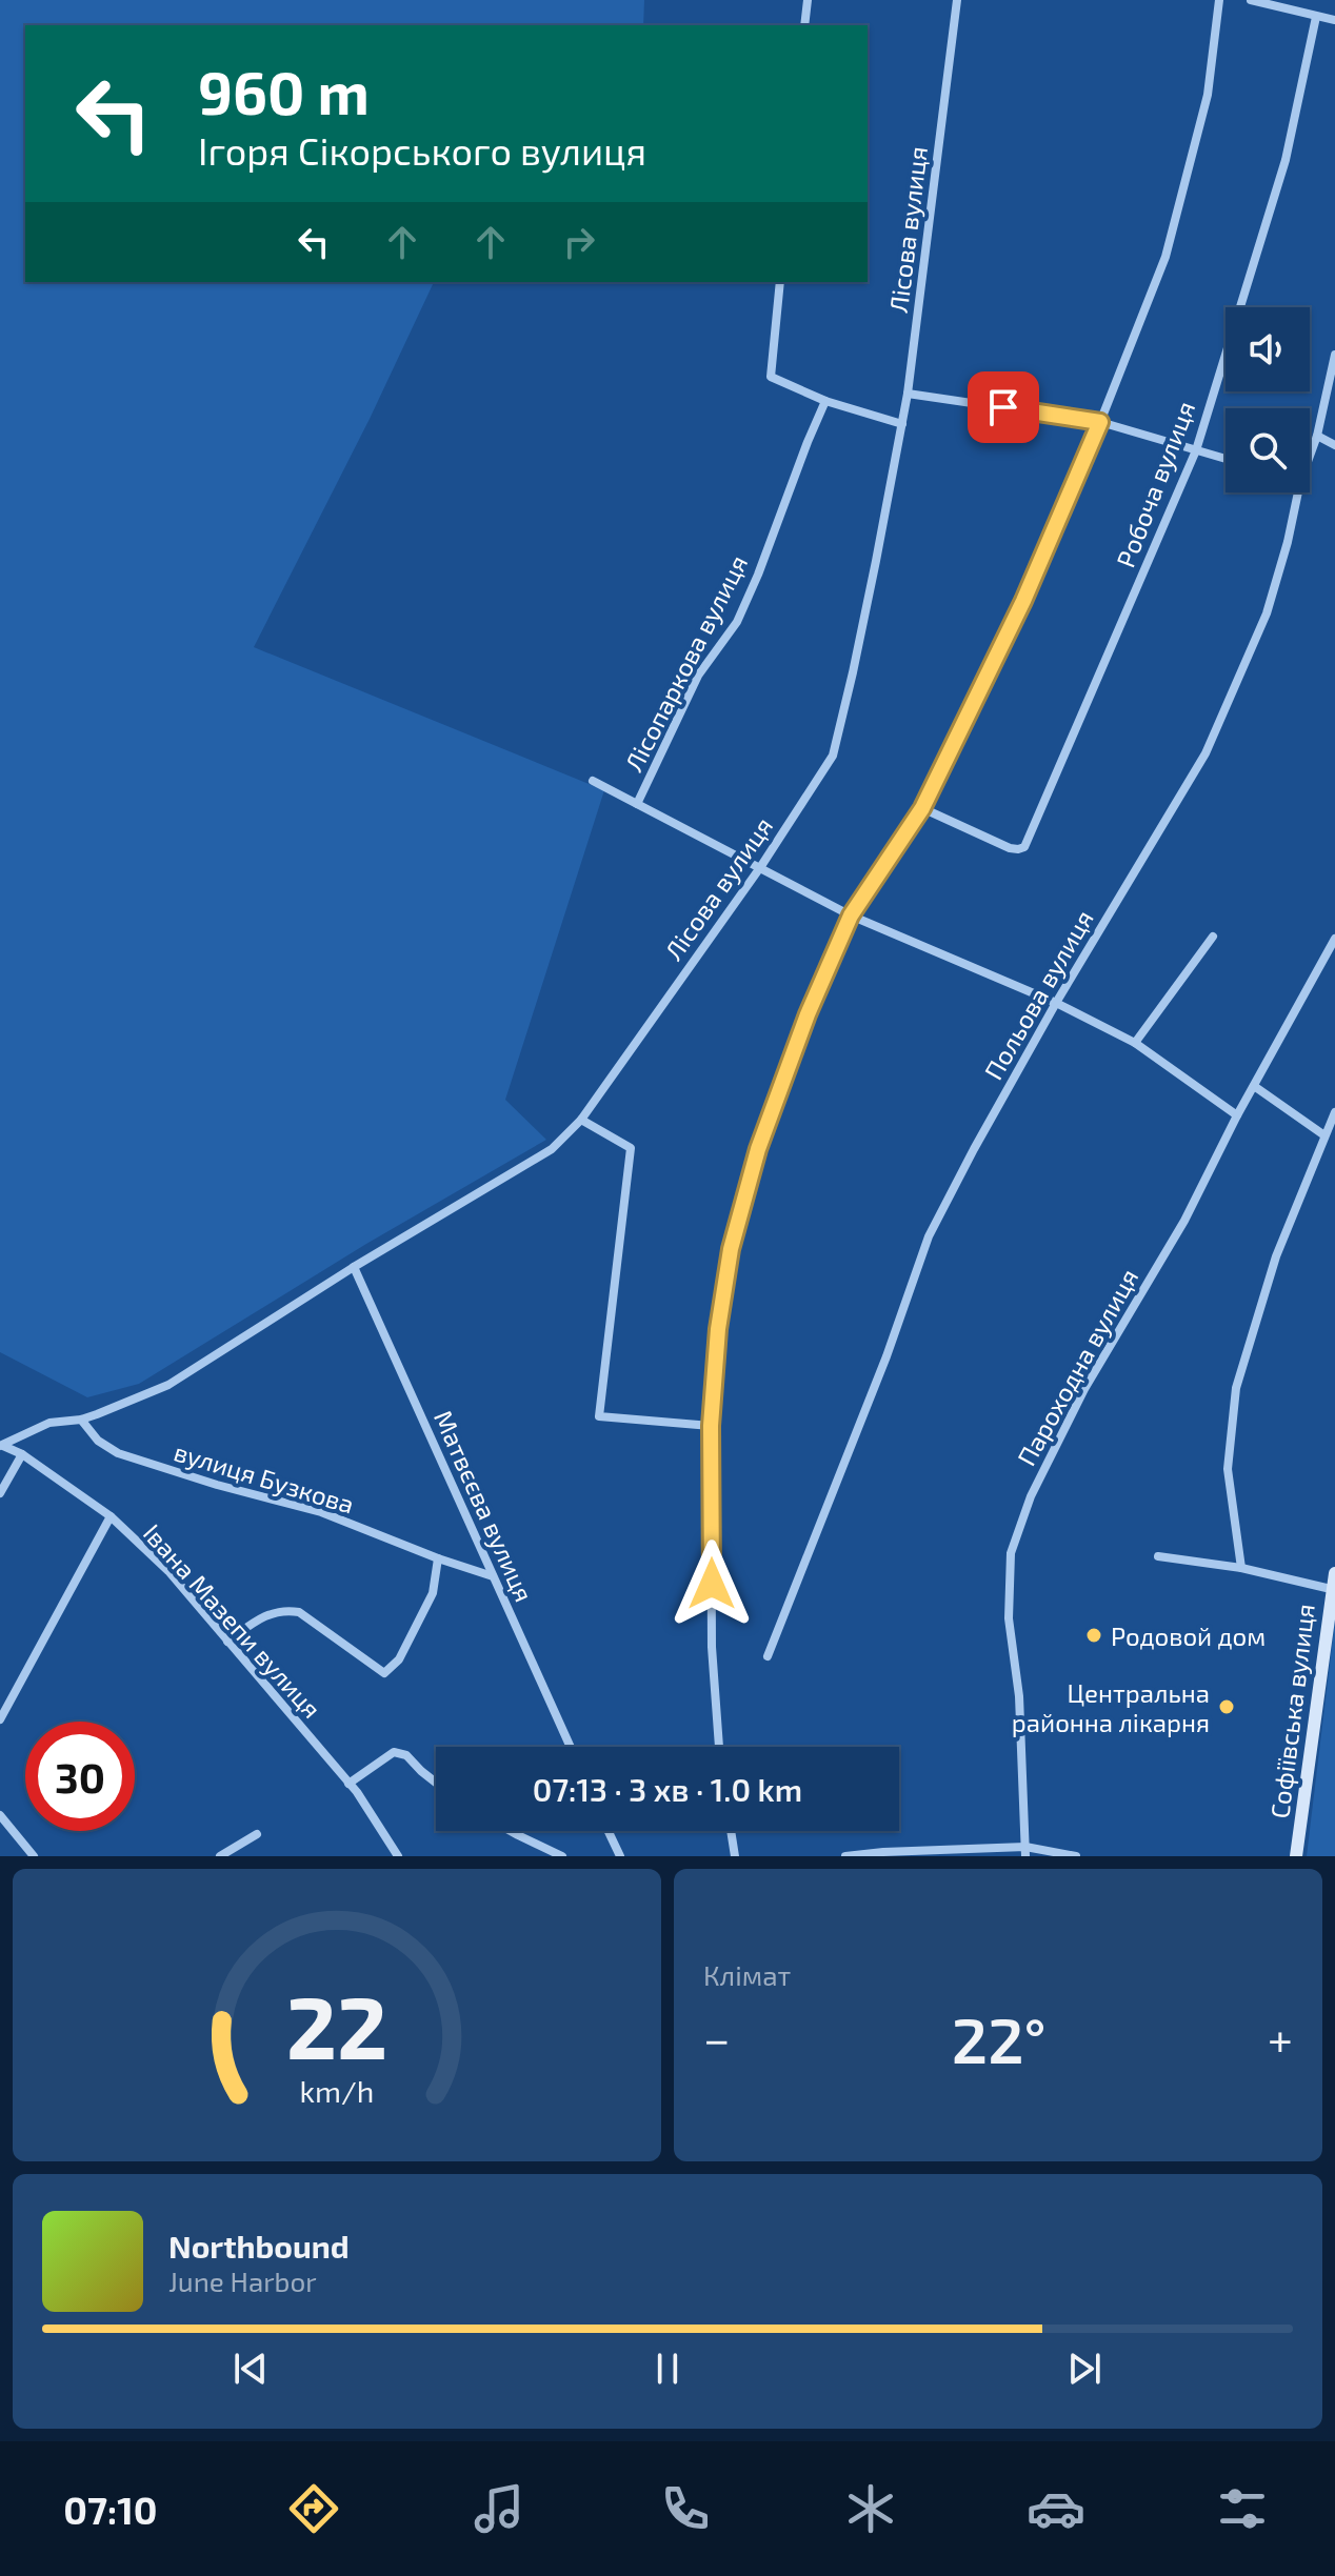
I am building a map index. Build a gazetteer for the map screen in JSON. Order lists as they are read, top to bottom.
{
  "streets": {
    "street": [
      "Лісова вулиця",
      "Робоча вулиця",
      "Лісопаркова вулиця",
      "Польова вулиця",
      "Пароходна вулиця",
      "вулиця Бузкова",
      "Матвєєва вулиця",
      "Івана Мазепи вулиця",
      "Софіївська вулиця"
    ]
  },
  "crossings": [
    ["Лісова вулиця", "вулиця Бузкова"],
    ["Лісова вулиця", "Матвєєва вулиця"],
    ["Лісова вулиця", "Івана Мазепи вулиця"],
    ["вулиця Бузкова", "Матвєєва вулиця"]
  ],
  "places": ["Родовой дом", "Центральна районна лікарня"],
  "page": {
    "turn": ["960 m", "Ігоря Сікорського вулиця"],
    "limit": "30",
    "trip": "07:13 · 3 хв · 1.0 km",
    "tile": "Клімат",
    "heat": ["−", "22°", "+"],
    "song": ["Northbound", "June Harbor"],
    "tabs": "07:10",
    "gauge": ["22", "km/h"]
  }
}
